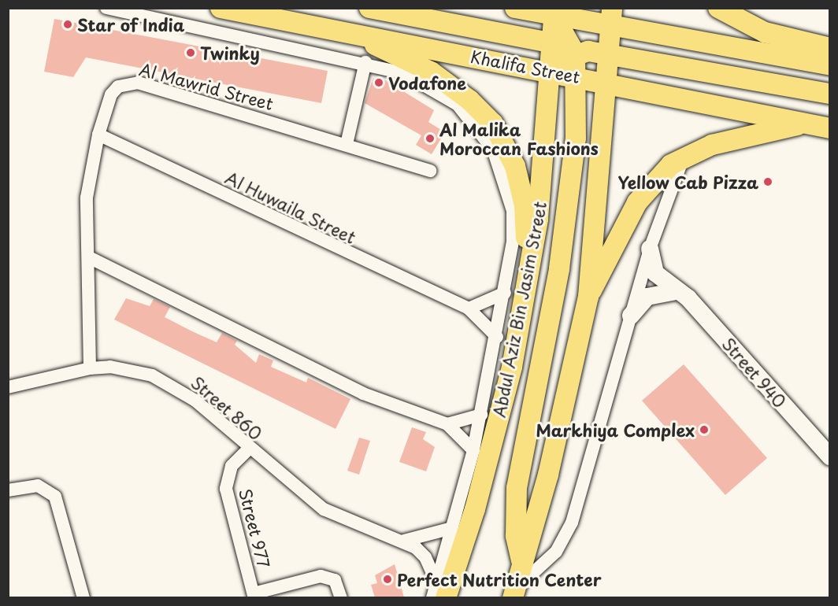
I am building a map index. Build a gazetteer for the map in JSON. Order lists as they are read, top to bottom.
{
  "streets": {
    "main road": ["Khalifa Street", "Abdul Aziz Bin Jasim Street"],
    "street": [
      "Al Mawrid Street",
      "Al Huwaila Street",
      "Street 940",
      "Street 860",
      "Street 977"
    ]
  },
  "crossings": [
    ["Khalifa Street", "Abdul Aziz Bin Jasim Street"],
    ["Al Mawrid Street", "Al Huwaila Street"],
    ["Al Mawrid Street", "Street 860"],
    ["Al Huwaila Street", "Abdul Aziz Bin Jasim Street"],
    ["Abdul Aziz Bin Jasim Street", "Street 860"],
    ["Street 860", "Street 977"]
  ],
  "places": [
    "Star of India",
    "Twinky",
    "Vodafone",
    "Al Malika Moroccan Fashions",
    "Yellow Cab Pizza",
    "Markhiya Complex",
    "Perfect Nutrition Center"
  ]
}
